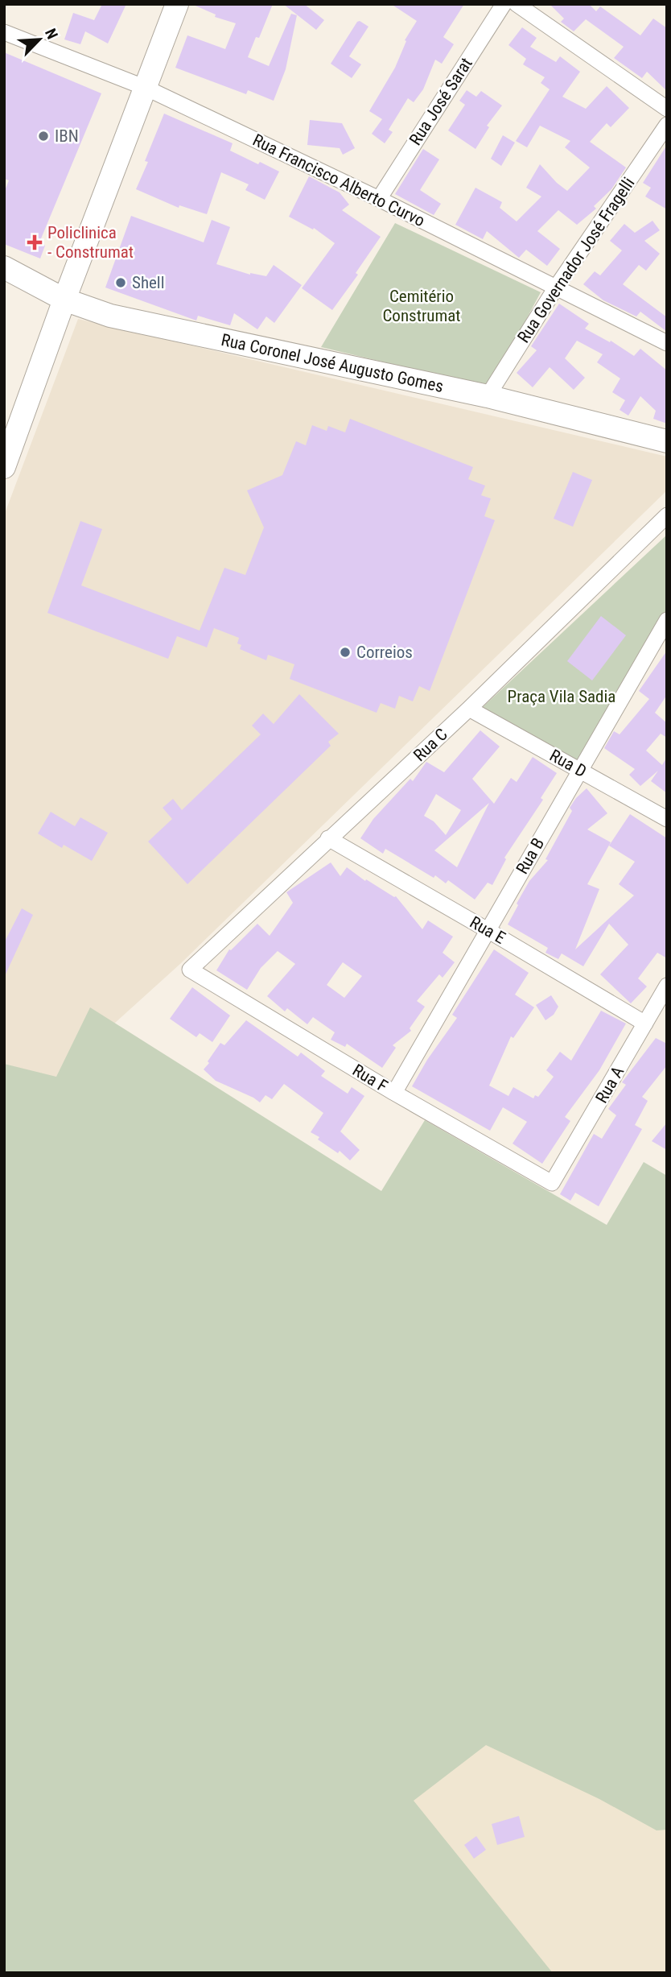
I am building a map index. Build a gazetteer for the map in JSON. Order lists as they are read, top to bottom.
{
  "streets": {
    "street": [
      "Rua José Sarat",
      "Rua Francisco Alberto Curvo",
      "Rua Governador José Fragelli",
      "Rua Coronel José Augusto Gomes",
      "Rua C",
      "Rua D",
      "Rua B",
      "Rua E",
      "Rua F",
      "Rua A"
    ]
  },
  "crossings": [
    ["Rua José Sarat", "Rua Francisco Alberto Curvo"],
    ["Rua Francisco Alberto Curvo", "Rua Governador José Fragelli"],
    ["Rua Governador José Fragelli", "Rua Coronel José Augusto Gomes"],
    ["Rua C", "Rua D"],
    ["Rua C", "Rua E"],
    ["Rua C", "Rua F"],
    ["Rua D", "Rua B"],
    ["Rua B", "Rua E"],
    ["Rua B", "Rua F"],
    ["Rua E", "Rua A"],
    ["Rua F", "Rua A"]
  ],
  "parks": ["Cemitério Construmat", "Praça Vila Sadia"],
  "places": {
    "other": ["IBN", "Shell", "Correios"],
    "health": ["Policlinica - Construmat"]
  },
  "north": "top right"
}
